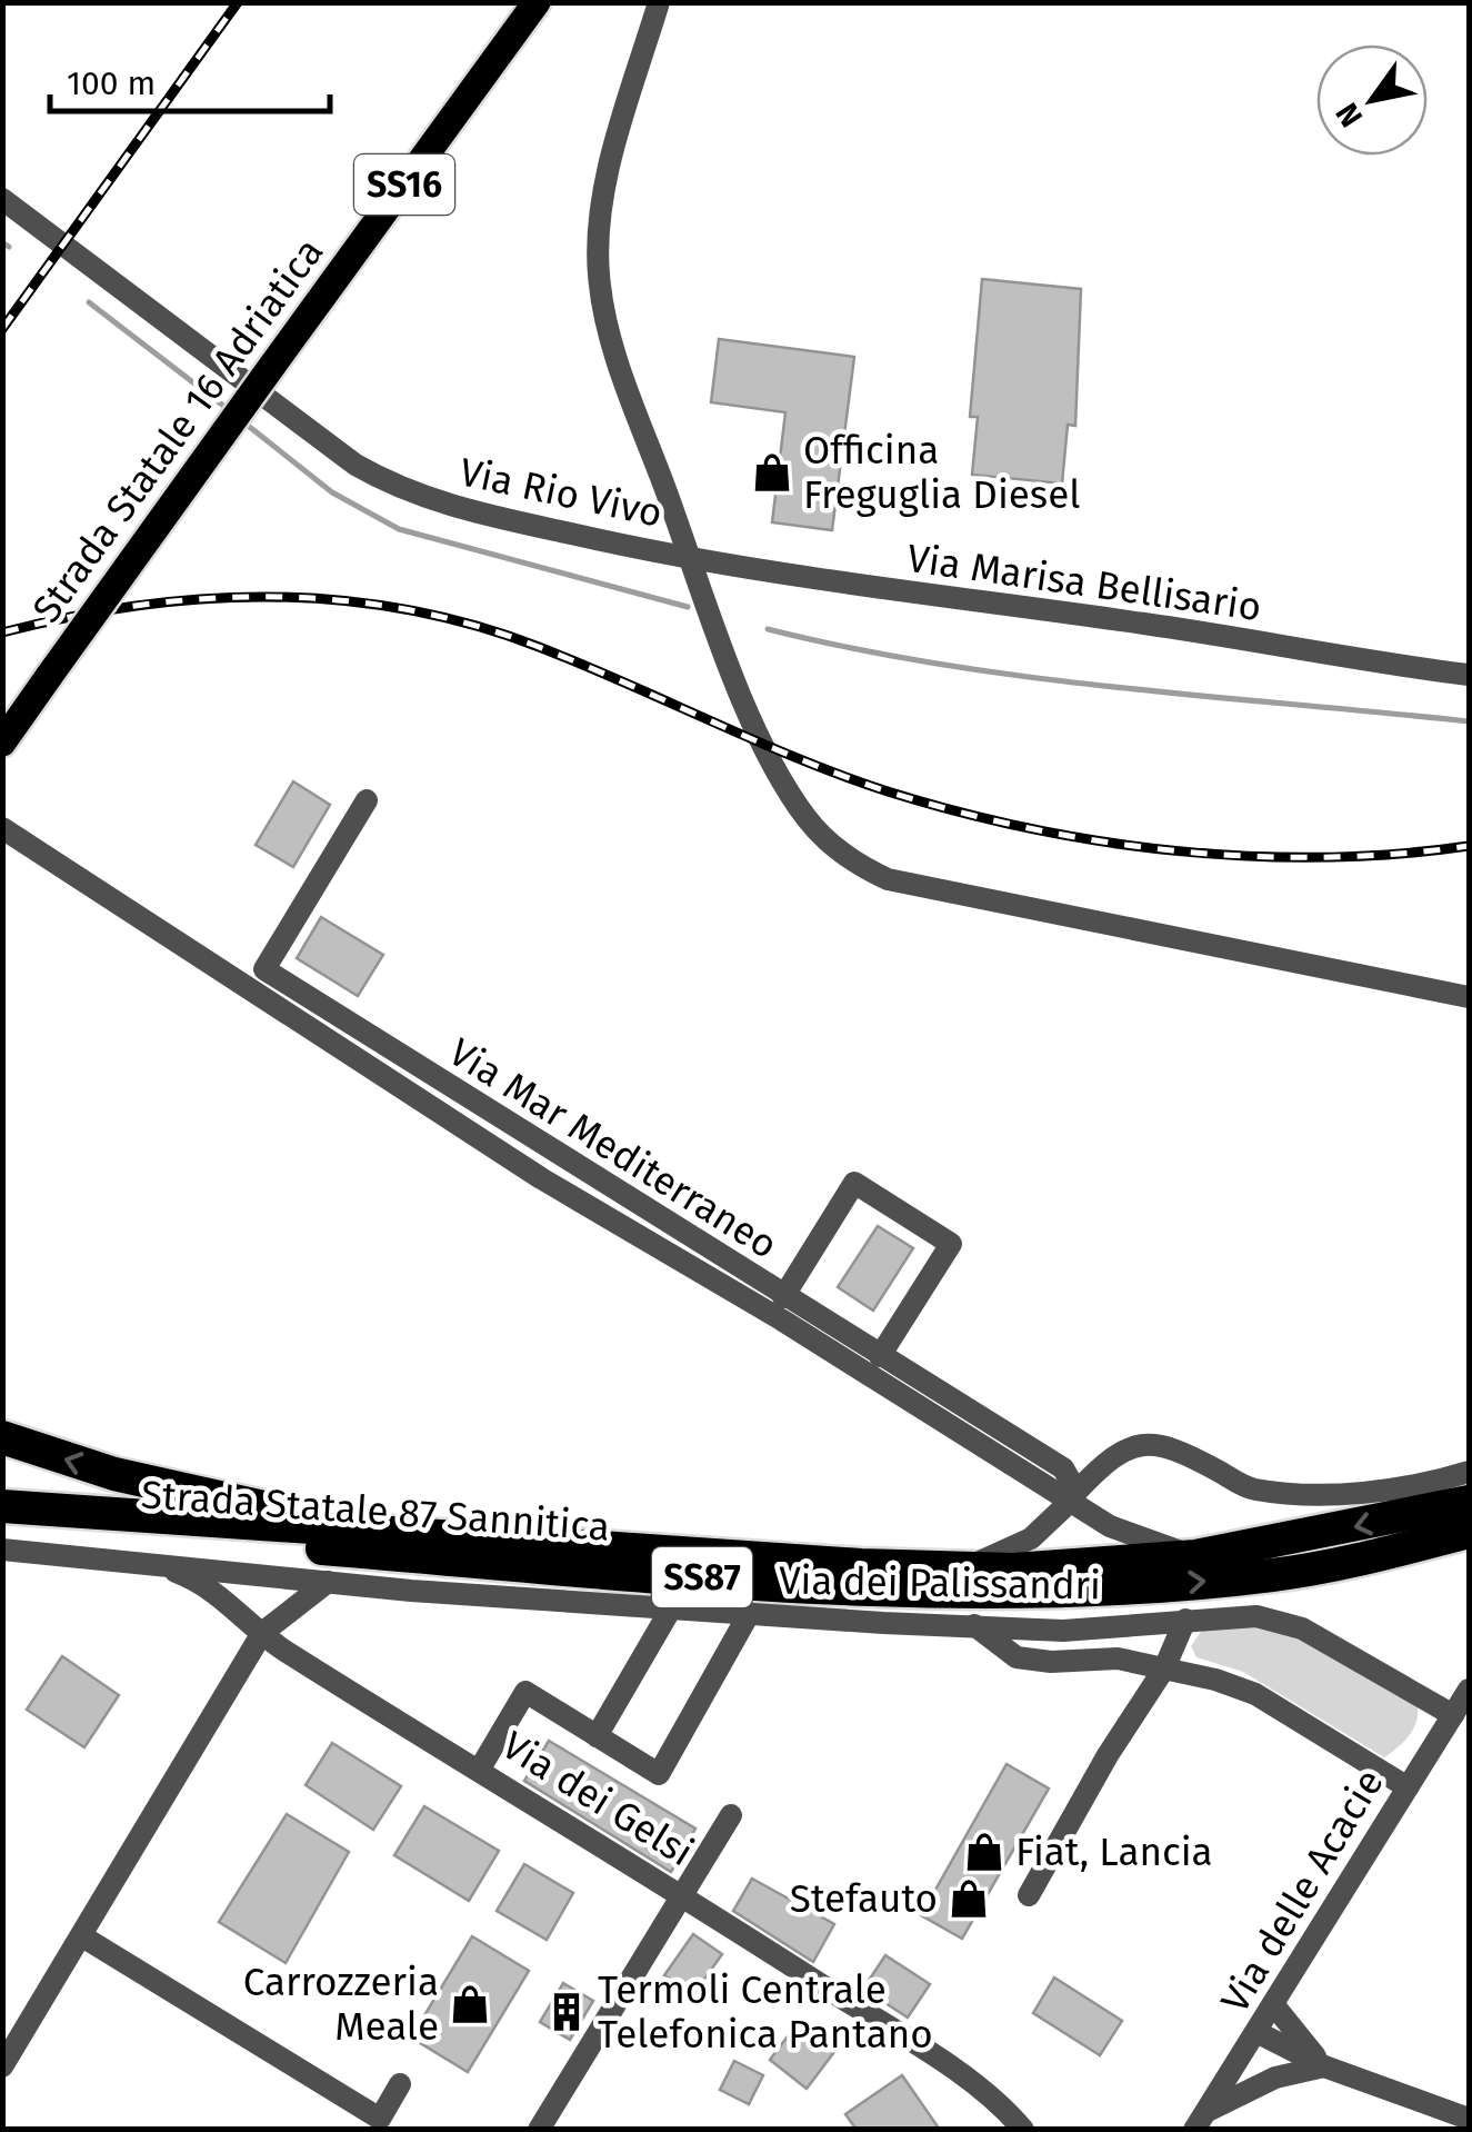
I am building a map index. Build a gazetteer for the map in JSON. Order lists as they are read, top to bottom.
{
  "streets": {
    "highway": ["Strada Statale 87 Sannitica", "SS87"],
    "main road": ["SS16", "Strada Statale 16 Adriatica"],
    "street": [
      "Via Rio Vivo",
      "Via Marisa Bellisario",
      "Via Mar Mediterraneo",
      "Via dei Palissandri",
      "Via dei Gelsi",
      "Via delle Acacie"
    ]
  },
  "crossings": [
    ["Via Rio Vivo", "Via Marisa Bellisario"],
    ["Strada Statale 87 Sannitica", "SS87"],
    ["Via dei Palissandri", "Via dei Gelsi"],
    ["Via dei Palissandri", "Via delle Acacie"]
  ],
  "places": {
    "shop": [
      "Officina Freguglia Diesel",
      "Fiat, Lancia",
      "Stefauto",
      "Carrozzeria Meale"
    ],
    "building": ["Termoli Centrale Telefonica Pantano"]
  },
  "scale_bar": "100 m",
  "north": "bottom left"
}
